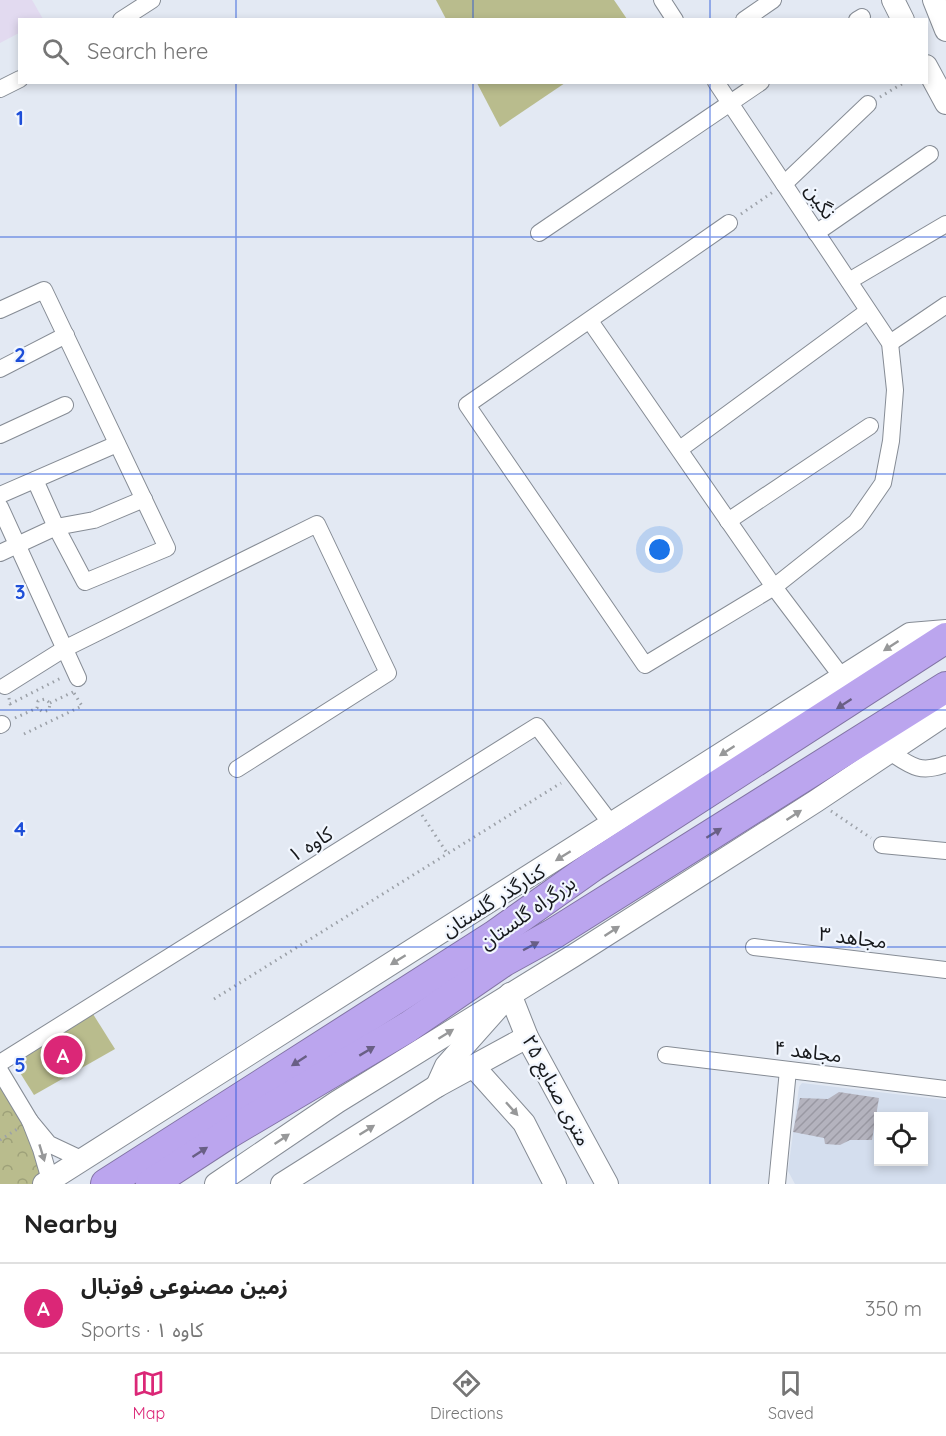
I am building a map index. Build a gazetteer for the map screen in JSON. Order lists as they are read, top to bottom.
{
  "streets": {
    "highway": ["بزرگراه گلستان"],
    "street": [
      "نگین",
      "کاوه ۱",
      "کنارگذر گلستان",
      "مجاهد ۳",
      "مجاهد ۴",
      "۲۵ متری صنایع"
    ]
  },
  "crossings": [
    ["کاوه ۱", "کنارگذر گلستان"],
    ["کاوه ۱", "بزرگراه گلستان"],
    ["کنارگذر گلستان", "بزرگراه گلستان"]
  ],
  "page": {
    "search": "Search here",
    "pins": "A",
    "heading": "Nearby",
    "list": [
      {
        "mark": "A",
        "name": "زمین مصنوعی فوتبال",
        "note": "Sports · کاوه ۱",
        "value": "350 m"
      }
    ],
    "nav": ["Map", "Directions", "Saved"]
  },
  "grid": {
    "rows": [
      "1",
      "2",
      "3",
      "4",
      "5"
    ]
  }
}
